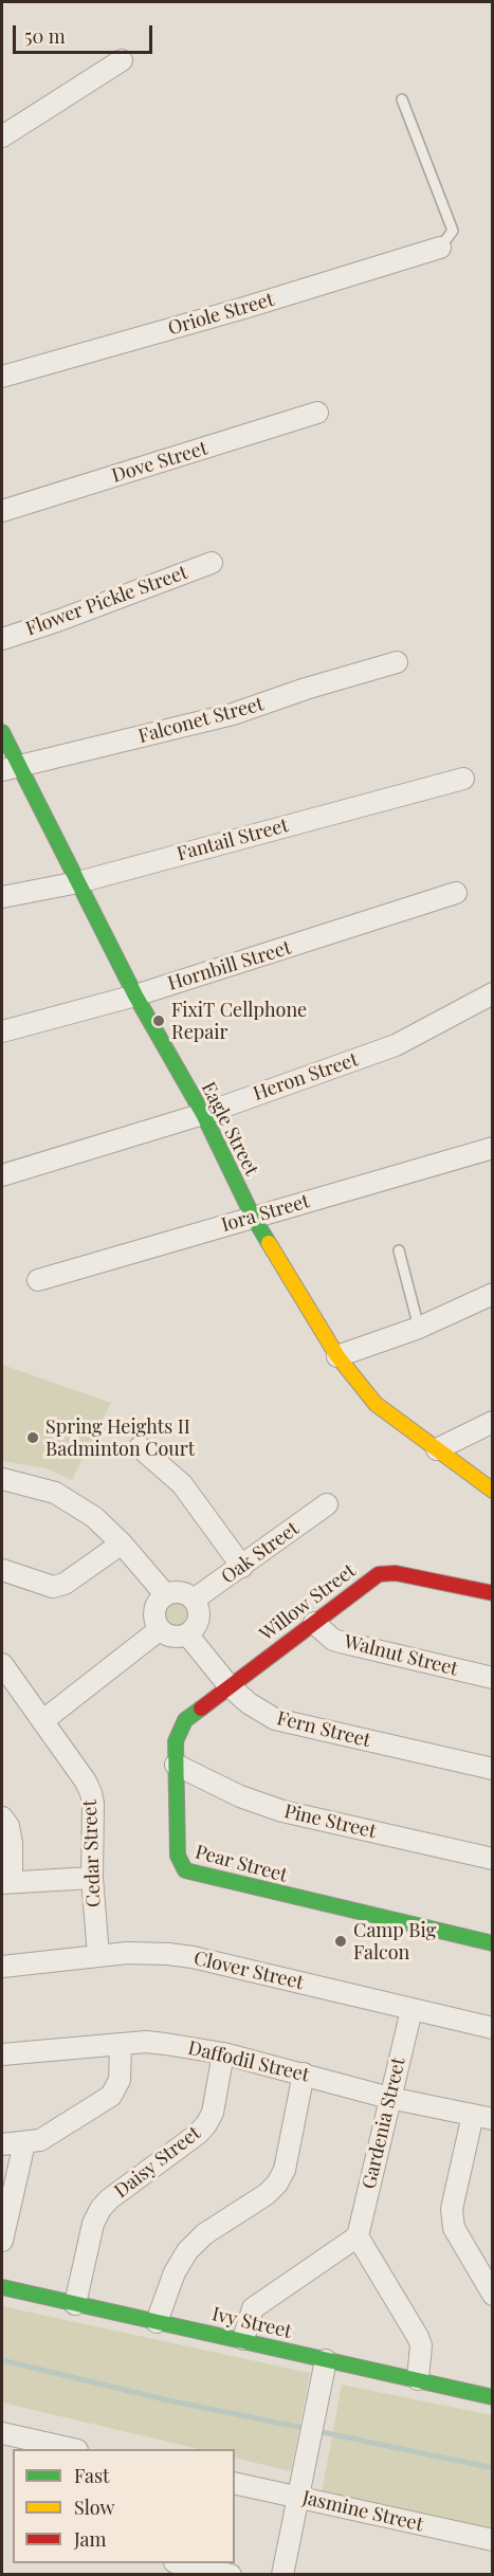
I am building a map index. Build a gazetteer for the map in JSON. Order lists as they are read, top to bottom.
{
  "streets": {
    "street": [
      "Oriole Street",
      "Dove Street",
      "Flower Pickle Street",
      "Falconet Street",
      "Fantail Street",
      "Hornbill Street",
      "Heron Street",
      "Eagle Street",
      "Iora Street",
      "Oak Street",
      "Willow Street",
      "Walnut Street",
      "Fern Street",
      "Pine Street",
      "Cedar Street",
      "Pear Street",
      "Clover Street",
      "Daffodil Street",
      "Gardenia Street",
      "Daisy Street",
      "Ivy Street",
      "Jasmine Street"
    ]
  },
  "crossings": [
    ["Falconet Street", "Eagle Street"],
    ["Fantail Street", "Eagle Street"],
    ["Hornbill Street", "Eagle Street"],
    ["Heron Street", "Eagle Street"],
    ["Eagle Street", "Iora Street"],
    ["Oak Street", "Fern Street"],
    ["Willow Street", "Walnut Street"],
    ["Willow Street", "Fern Street"],
    ["Willow Street", "Pear Street"],
    ["Fern Street", "Pear Street"],
    ["Pine Street", "Pear Street"],
    ["Cedar Street", "Clover Street"],
    ["Clover Street", "Gardenia Street"],
    ["Daffodil Street", "Gardenia Street"],
    ["Daffodil Street", "Daisy Street"],
    ["Daisy Street", "Ivy Street"]
  ],
  "places": ["FixiT Cellphone Repair", "Spring Heights II Badminton Court", "Camp Big Falcon"],
  "legend": ["Fast", "Slow", "Jam"],
  "scale_bar": "50 m"
}
